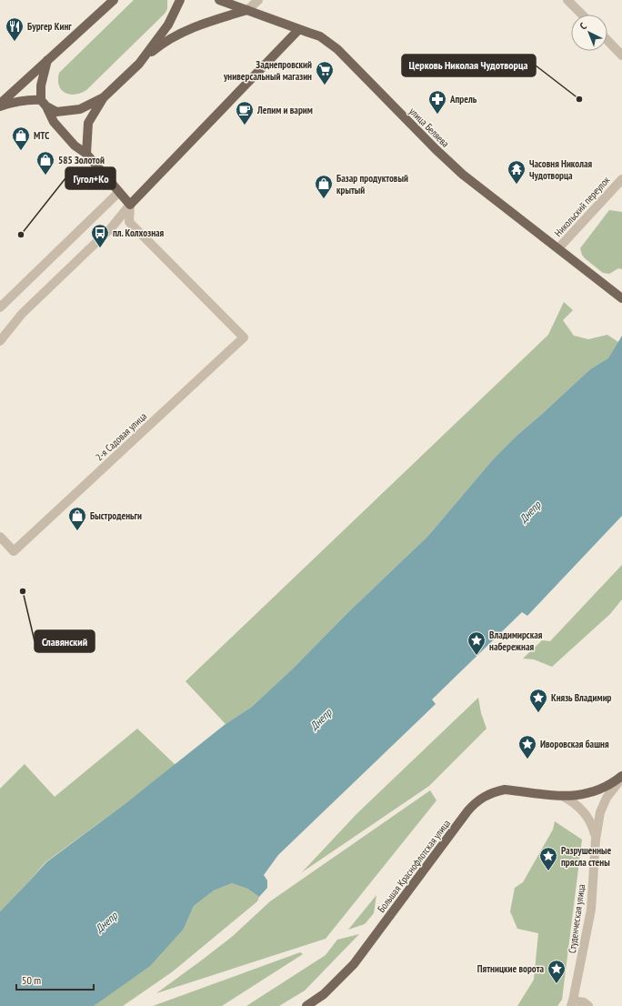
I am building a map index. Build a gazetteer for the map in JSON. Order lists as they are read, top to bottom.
{
  "streets": {
    "main road": ["улица Беляева", "Большая Краснофлотская улица", "Студенческая улица"],
    "street": ["Никольский переулок", "2-я Садовая улица"]
  },
  "crossings": [
    ["улица Беляева", "Никольский переулок"],
    ["Большая Краснофлотская улица", "Студенческая улица"]
  ],
  "water": ["Днепр"],
  "places": {
    "restaurant": ["Бургер Кинг"],
    "supermarket": ["Заднепровский универсальный магазин"],
    "other": ["Церковь Николая Чудотворца", "Гугол+Ко", "Славянский"],
    "pharmacy": ["Апрель"],
    "cafe": ["Лепим и варим"],
    "shop": [
      "МТС",
      "585 Золотой",
      "Базар продуктовый крытый",
      "Быстроденьги"
    ],
    "temple": ["Часовня Николая Чудотворца"],
    "bus stop": ["пл. Колхозная"],
    "place": [
      "Владимирская набережная",
      "Князь Владимир",
      "Иворовская башня",
      "Разрушенные прясла стены",
      "Пятницкие ворота"
    ]
  },
  "scale_bar": "50 m",
  "north": "top left"
}
